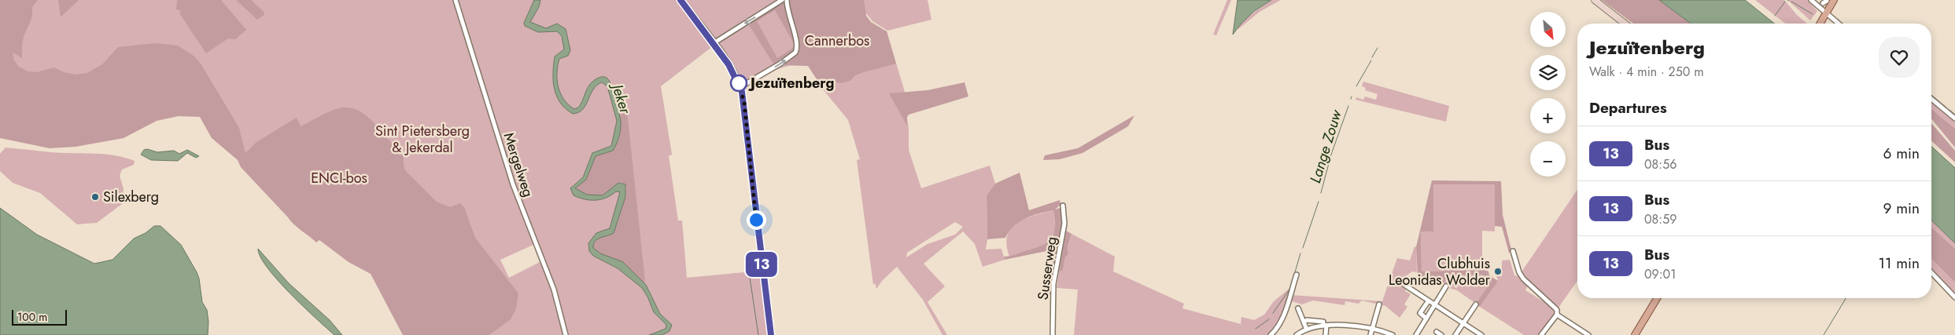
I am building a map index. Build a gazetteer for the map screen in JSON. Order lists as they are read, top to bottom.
{
  "streets": {
    "street": ["Mergelweg", "Susserweg"]
  },
  "water": ["Jeker", "Lange Zouw"],
  "parks": ["Cannerbos", "Sint Pietersberg & Jekerdal", "ENCI-bos"],
  "places": ["Jezuïtenberg", "Silexberg", "Clubhuis Leonidas Wolder"],
  "lines": ["bus line 13"],
  "scale_bar": "100 m",
  "north": "bottom right",
  "page": {
    "on_map": "13",
    "map_buttons": ["+", "−"],
    "heading": [
      ["Jezuïtenberg", "Walk · 4 min · 250 m"],
      "Departures"
    ],
    "list": [
      {
        "mark": "13",
        "name": "Bus",
        "note": "08:56",
        "value": "6 min"
      },
      {
        "mark": "13",
        "name": "Bus",
        "note": "08:59",
        "value": "9 min"
      },
      {
        "mark": "13",
        "name": "Bus",
        "note": "09:01",
        "value": "11 min"
      }
    ],
    "scale": "100 m"
  }
}
